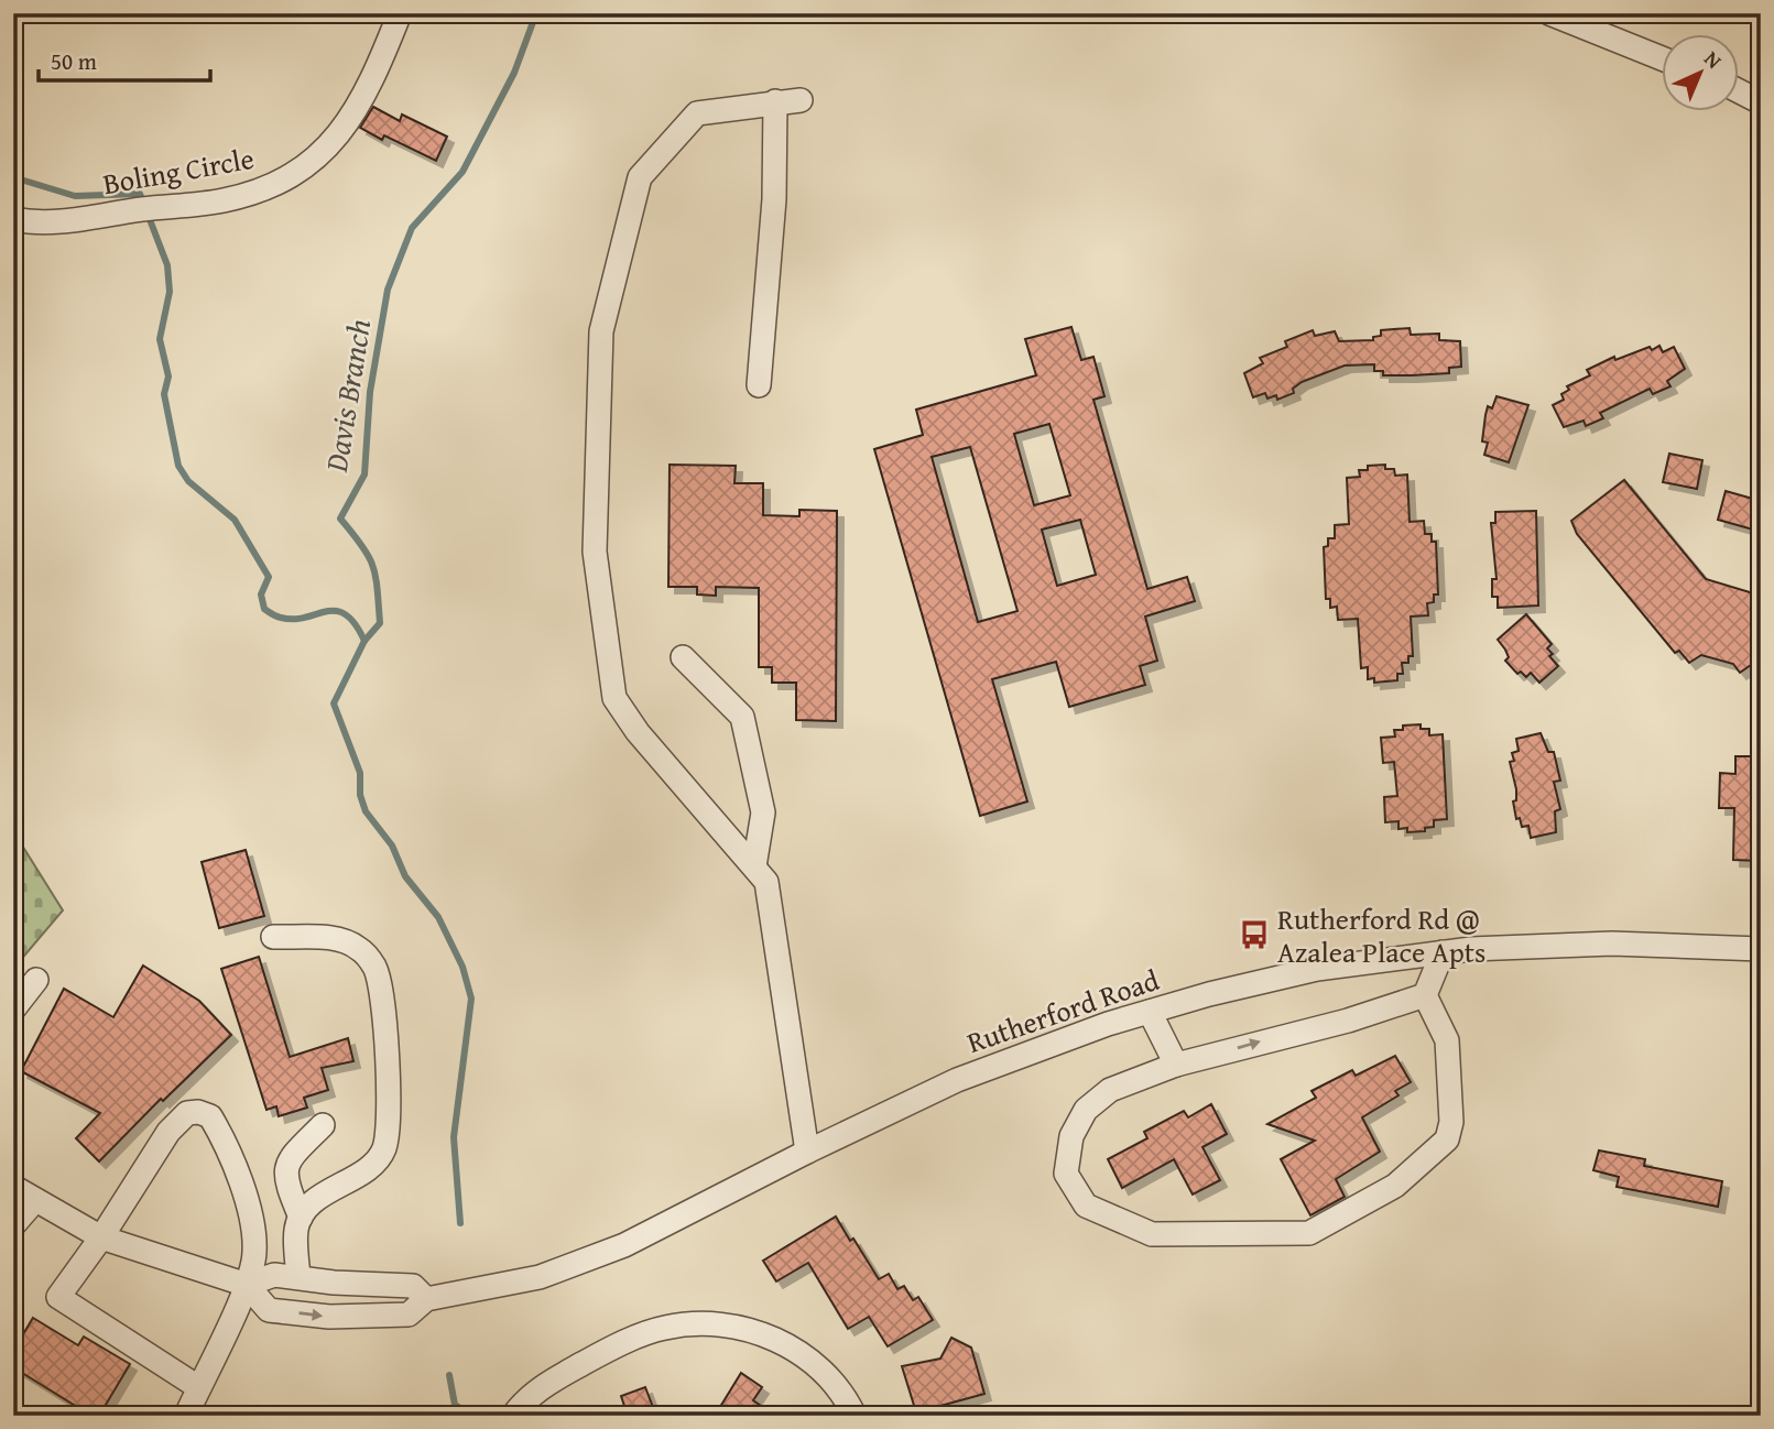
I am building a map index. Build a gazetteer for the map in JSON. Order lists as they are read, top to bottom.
{
  "streets": {
    "street": ["Boling Circle", "Rutherford Road"]
  },
  "water": ["Davis Branch"],
  "places": {
    "bus stop": ["Rutherford Rd @ Azalea Place Apts"]
  },
  "scale_bar": "50 m",
  "north": "top right"
}
